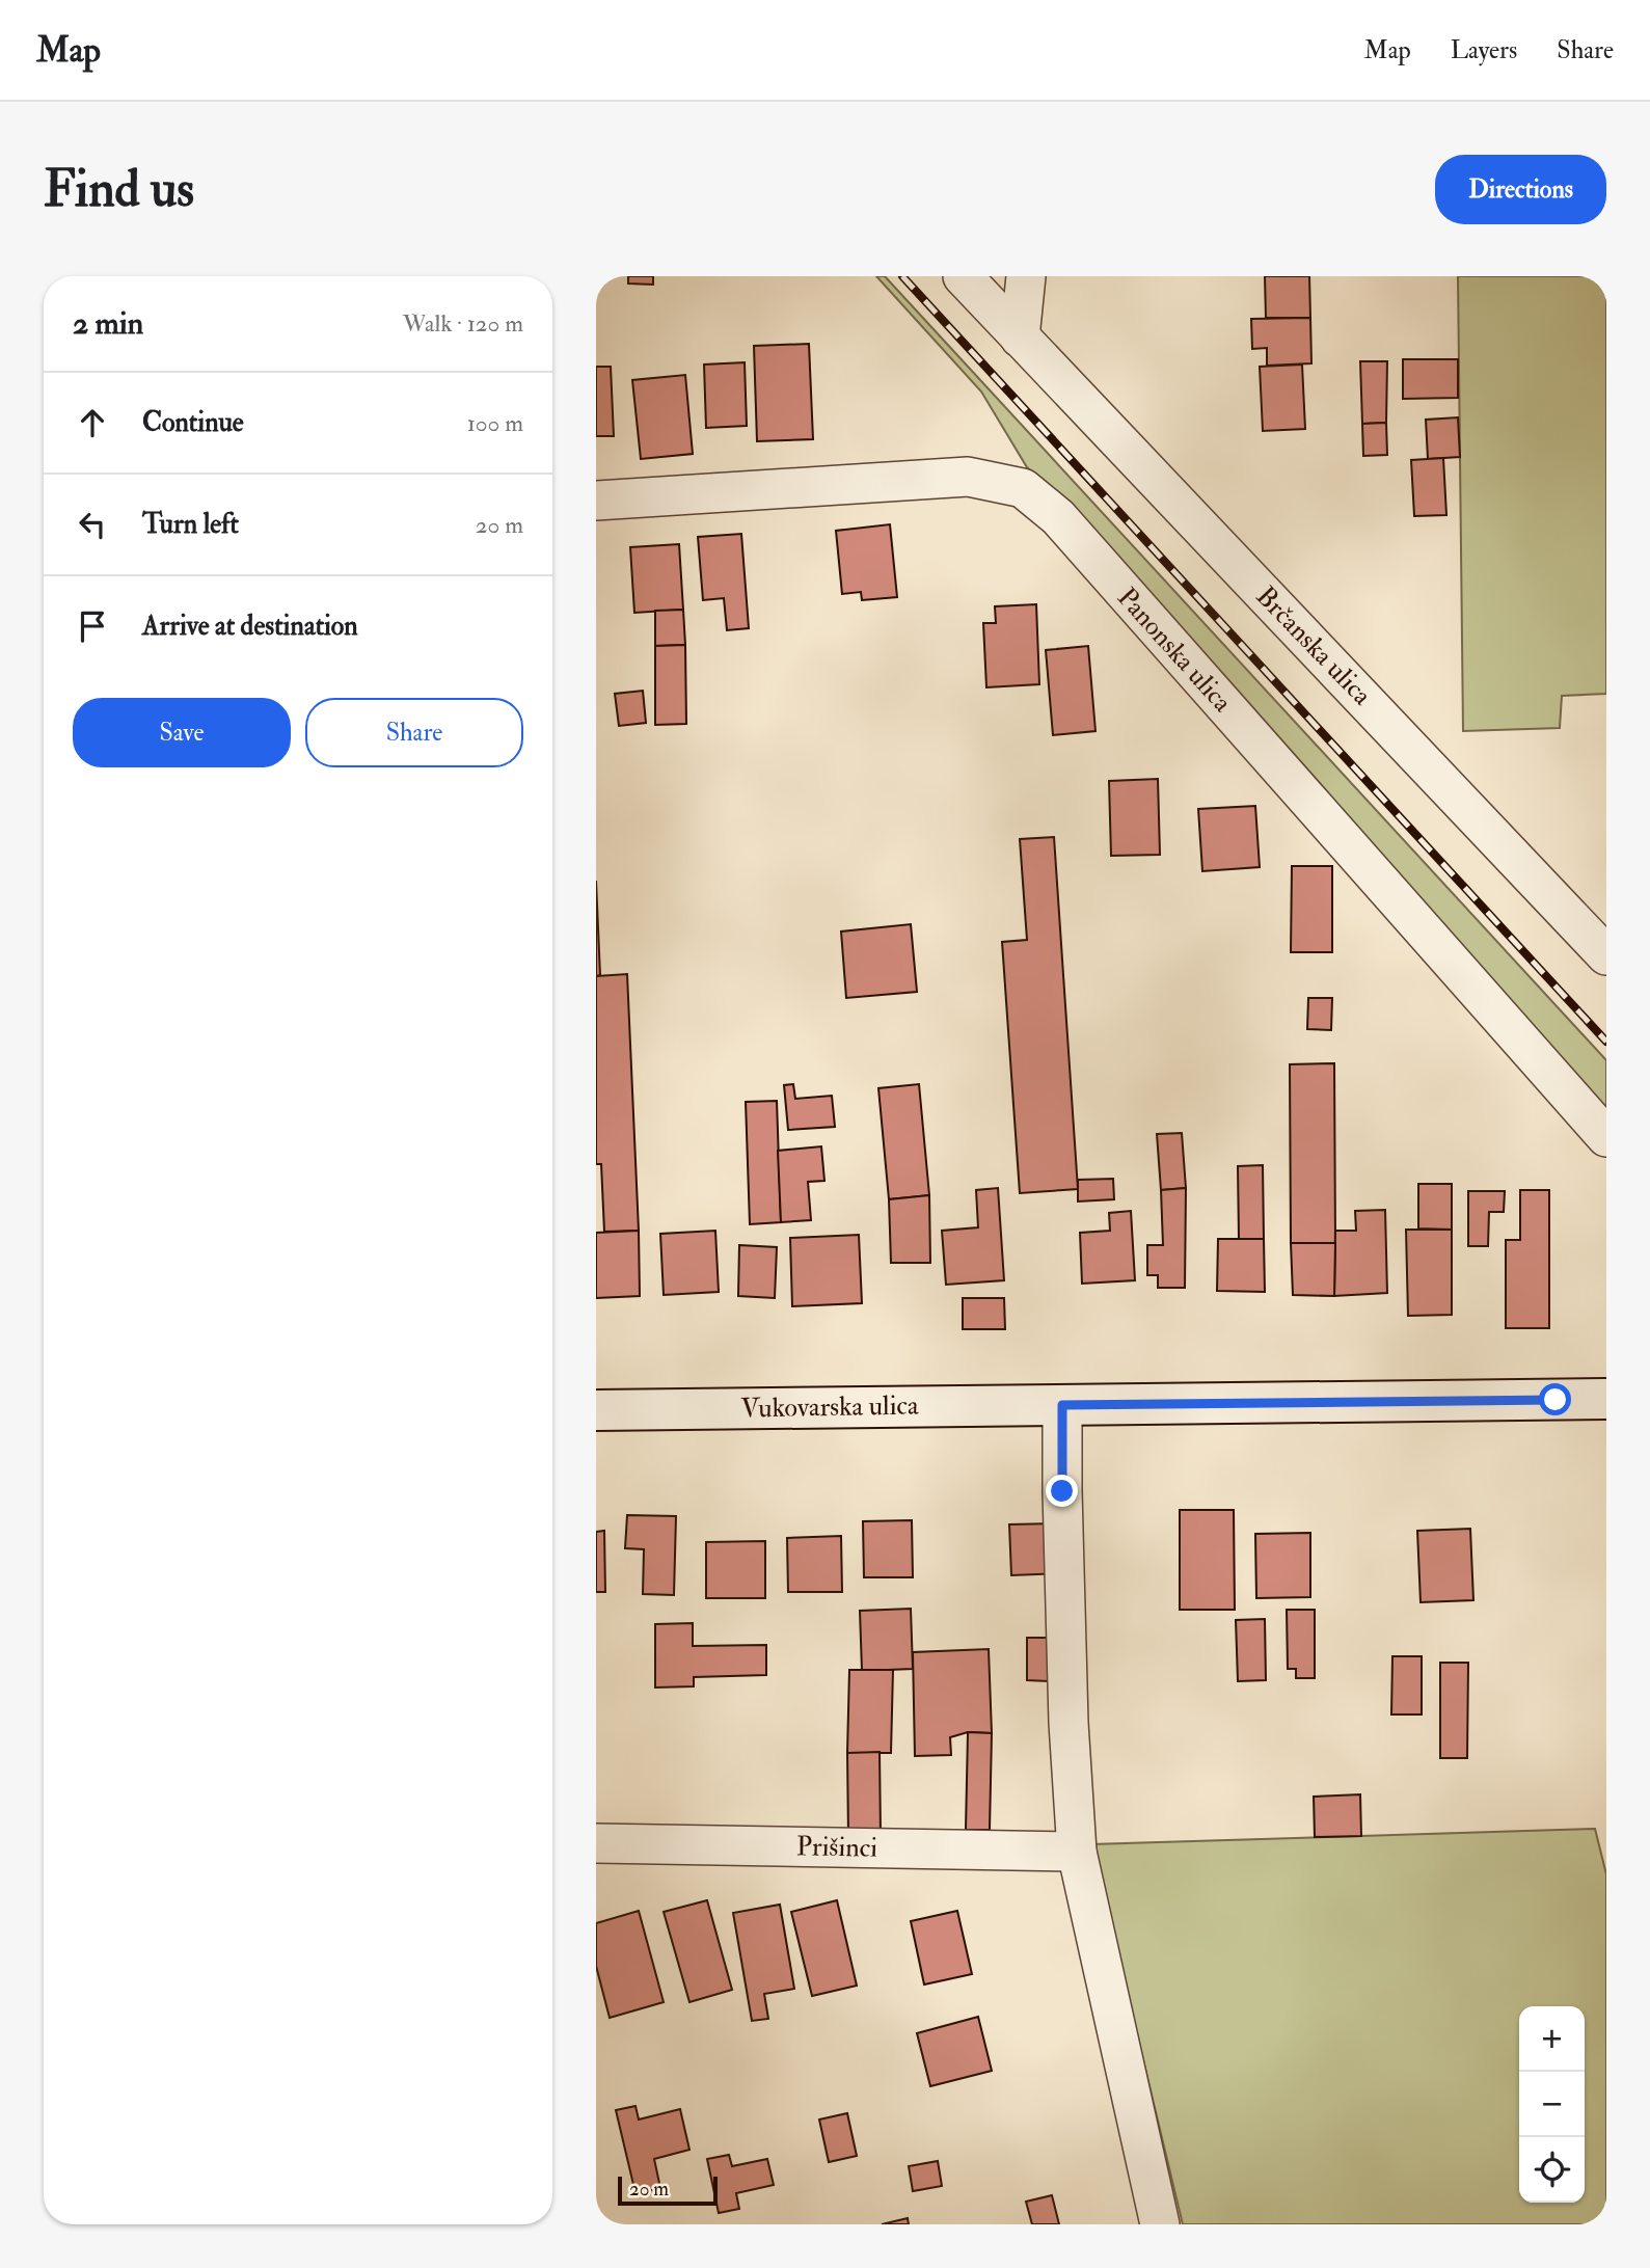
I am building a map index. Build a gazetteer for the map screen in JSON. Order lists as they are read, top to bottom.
{
  "streets": {
    "main road": ["Vukovarska ulica"],
    "street": ["Brčanska ulica", "Panonska ulica", "Prišinci"]
  },
  "scale_bar": "20 m",
  "page": {
    "header": "Map",
    "nav": ["Map", "Layers", "Share"],
    "buttons": [
      "Directions",
      ["Save", "Share"]
    ],
    "title": "Find us",
    "heading": ["2 min", "Walk · 120 m"],
    "list": [
      ["Continue", "100 m"],
      ["Turn left", "20 m"],
      "Arrive at destination"
    ],
    "map_buttons": ["+", "−"],
    "scale": "20 m"
  }
}
